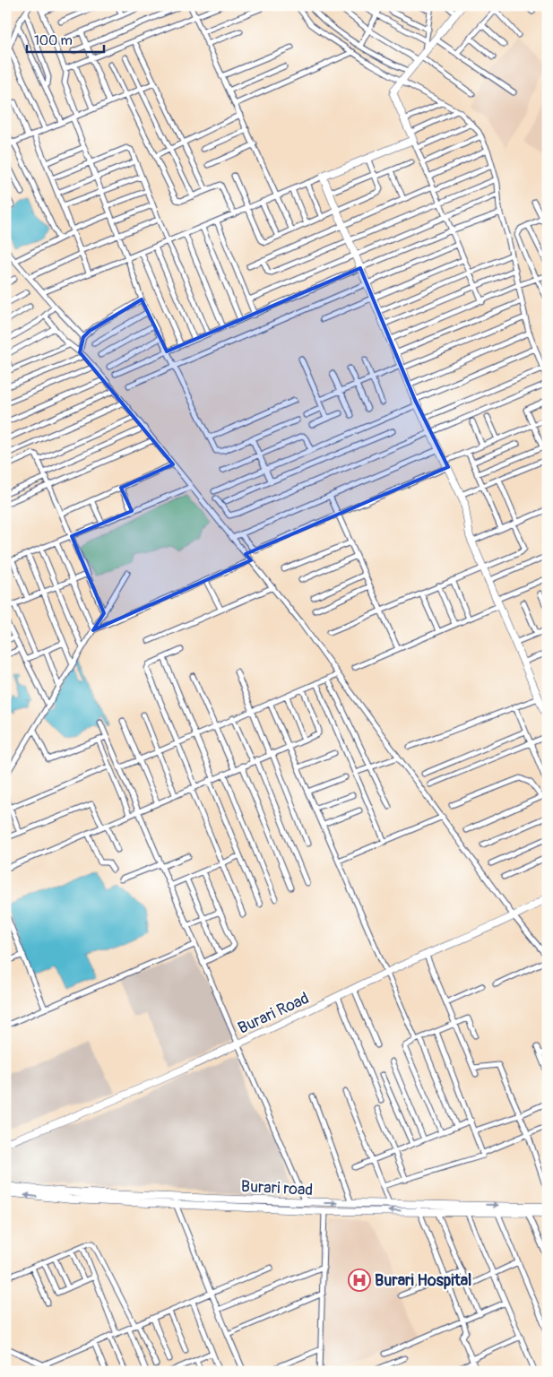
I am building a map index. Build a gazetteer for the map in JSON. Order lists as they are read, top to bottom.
{
  "streets": {
    "main road": ["Burari Road", "Burari road"]
  },
  "places": {
    "hospital": ["Burari Hospital"]
  },
  "scale_bar": "100 m"
}
